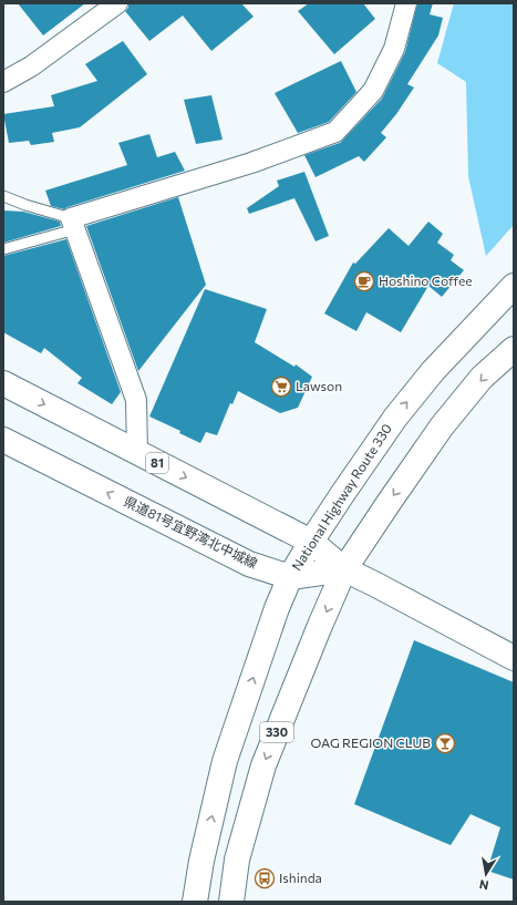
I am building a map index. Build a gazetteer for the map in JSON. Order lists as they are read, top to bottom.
{
  "streets": {
    "main road": [
      "81",
      "National Highway Route 330",
      "県道81号宜野湾北中城線",
      "330"
    ]
  },
  "crossings": [
    ["81", "National Highway Route 330"],
    ["81", "県道81号宜野湾北中城線"],
    ["81", "330"],
    ["National Highway Route 330", "県道81号宜野湾北中城線"],
    ["県道81号宜野湾北中城線", "330"]
  ],
  "places": {
    "cafe": ["Hoshino Coffee"],
    "supermarket": ["Lawson"],
    "bar": ["OAG REGION CLUB"],
    "bus stop": ["Ishinda"]
  },
  "north": "bottom"
}
